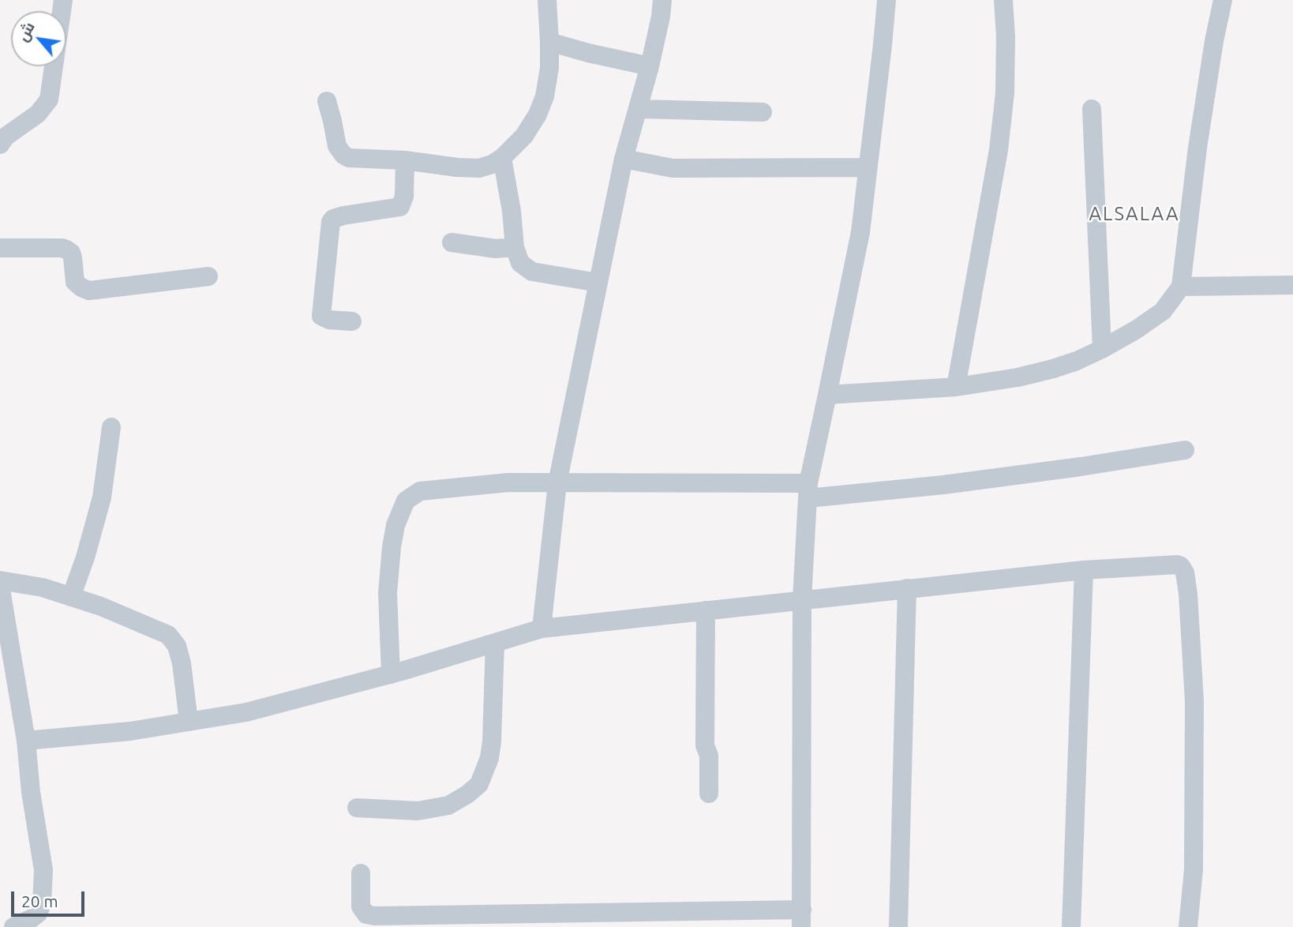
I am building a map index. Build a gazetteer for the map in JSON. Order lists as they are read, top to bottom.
{
  "districts": ["ALSALAA"],
  "scale_bar": "20 m",
  "north": "top left"
}
